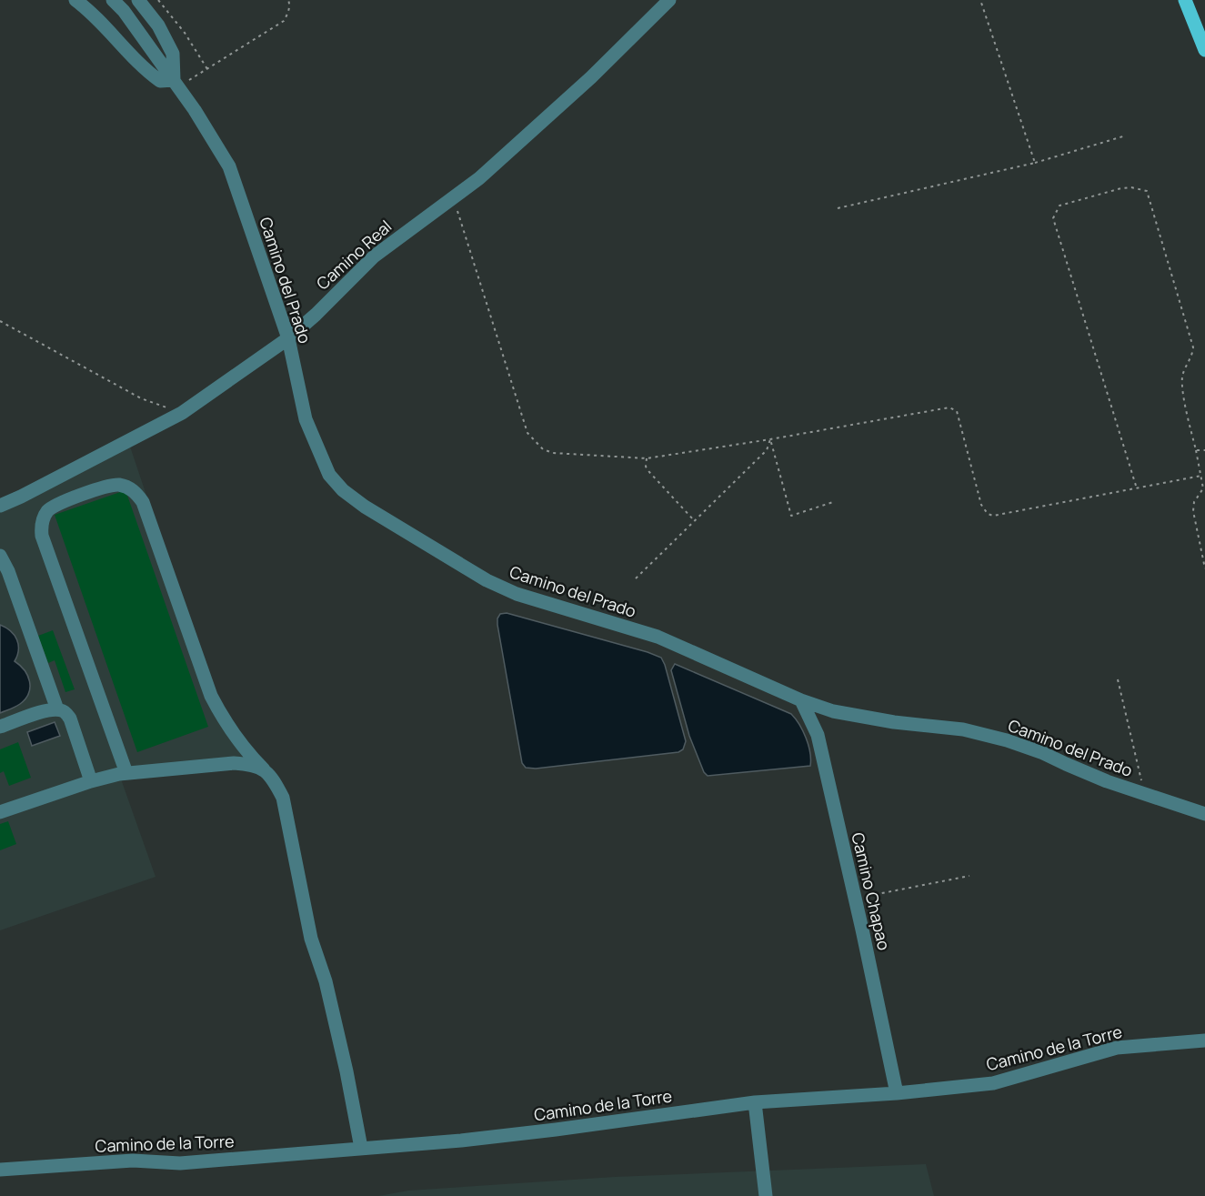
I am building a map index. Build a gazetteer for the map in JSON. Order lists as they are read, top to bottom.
{
  "streets": {
    "street": [
      "Camino Real",
      "Camino del Prado",
      "Camino Chapao",
      "Camino de la Torre"
    ]
  },
  "crossings": [
    ["Camino Real", "Camino del Prado"],
    ["Camino del Prado", "Camino Chapao"],
    ["Camino Chapao", "Camino de la Torre"]
  ]
}
